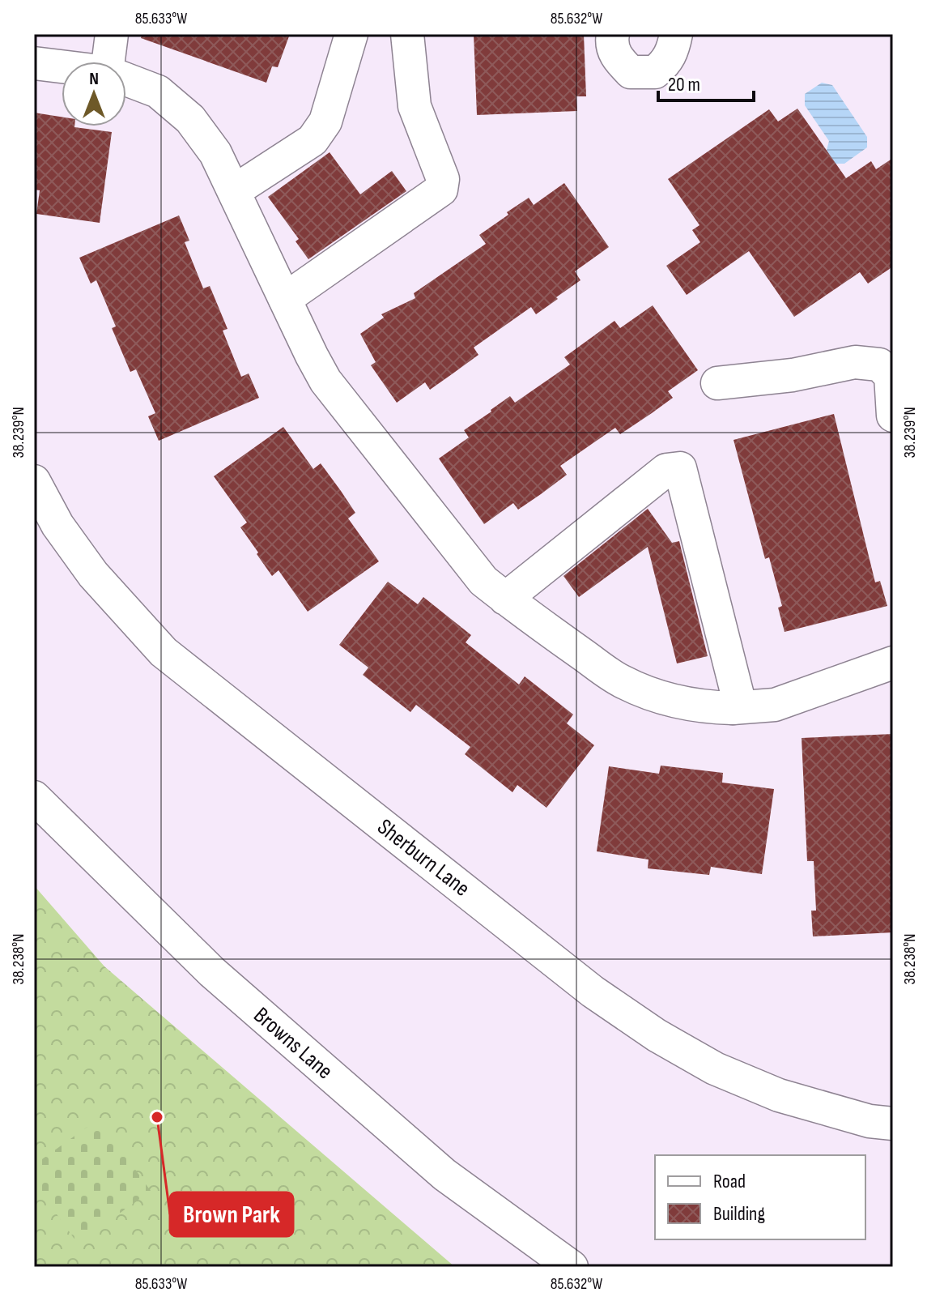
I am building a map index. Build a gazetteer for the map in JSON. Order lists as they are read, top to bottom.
{
  "streets": {
    "street": ["Sherburn Lane", "Browns Lane"]
  },
  "places": ["Brown Park"],
  "legend": ["Road", "Building"],
  "scale_bar": "20 m",
  "north": "top",
  "coordinates": [
    "85.633°W",
    "85.632°W",
    "38.239°N",
    "38.238°N"
  ]
}
